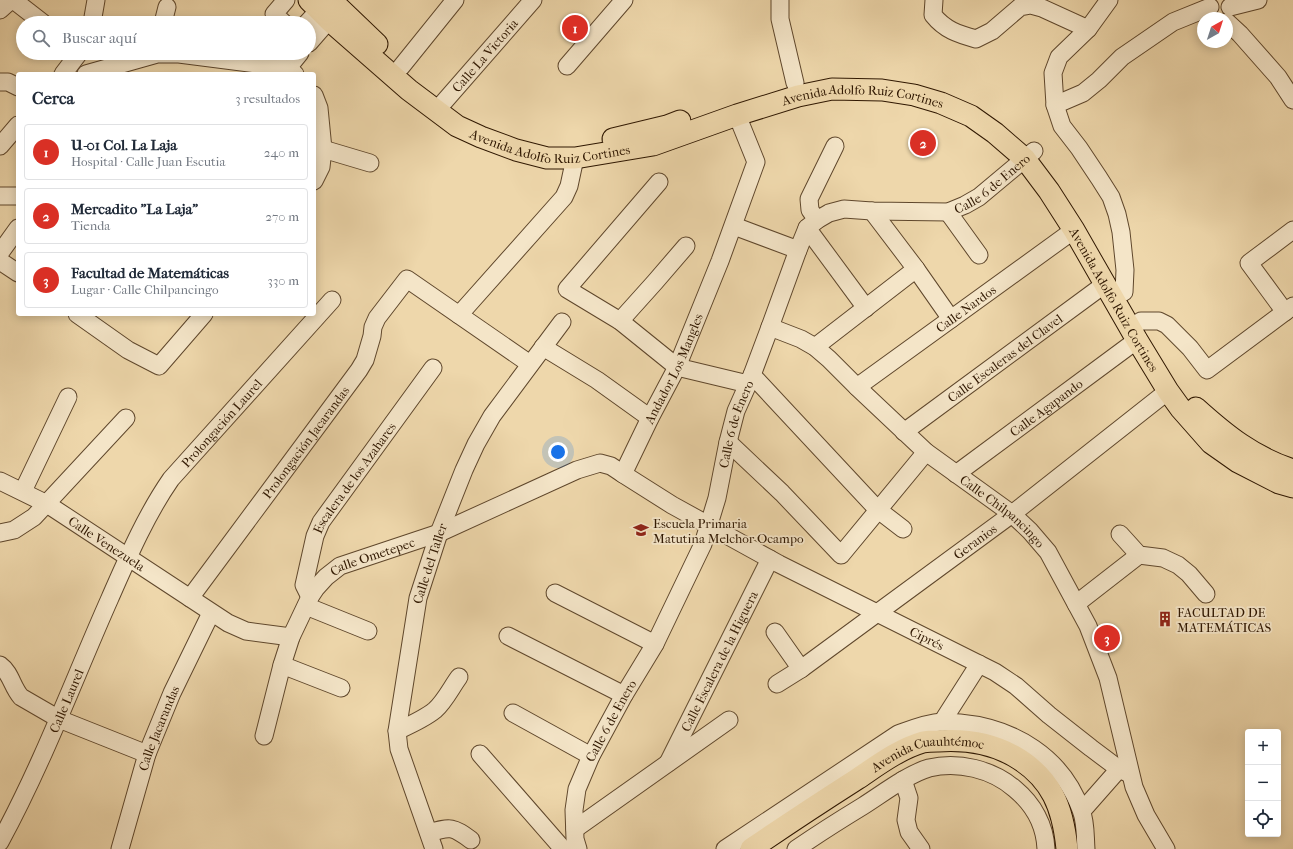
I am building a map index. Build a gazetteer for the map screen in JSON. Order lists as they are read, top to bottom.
{
  "streets": {
    "main road": ["Avenida Adolfo Ruiz Cortines", "Avenida Cuauhtémoc"],
    "street": [
      "Calle La Victoria",
      "Calle 6 de Enero",
      "Calle Nardos",
      "Calle Escaleras del Clavel",
      "Andador Los Mangles",
      "Calle Agapando",
      "Prolongación Laurel",
      "Prolongación Jacarandas",
      "Escalera de los Azahares",
      "Calle Chilpancingo",
      "Geranios",
      "Calle Venezuela",
      "Calle Ometepec",
      "Calle del Taller",
      "Ciprés",
      "Calle Escalera de la Higuera",
      "Calle Laurel",
      "Calle Jacarandas"
    ]
  },
  "crossings": [
    ["Calle La Victoria", "Avenida Adolfo Ruiz Cortines"],
    ["Avenida Adolfo Ruiz Cortines", "Calle 6 de Enero"],
    ["Avenida Adolfo Ruiz Cortines", "Calle Nardos"],
    ["Avenida Adolfo Ruiz Cortines", "Calle Escaleras del Clavel"],
    ["Avenida Adolfo Ruiz Cortines", "Andador Los Mangles"],
    ["Avenida Adolfo Ruiz Cortines", "Calle Agapando"],
    ["Avenida Adolfo Ruiz Cortines", "Geranios"],
    ["Calle 6 de Enero", "Calle Chilpancingo"],
    ["Calle 6 de Enero", "Ciprés"],
    ["Calle Nardos", "Calle Chilpancingo"],
    ["Calle Escaleras del Clavel", "Calle Chilpancingo"],
    ["Andador Los Mangles", "Ciprés"],
    ["Calle Agapando", "Calle Chilpancingo"],
    ["Prolongación Laurel", "Calle Venezuela"],
    ["Prolongación Laurel", "Calle Laurel"],
    ["Prolongación Jacarandas", "Calle Venezuela"],
    ["Escalera de los Azahares", "Calle Ometepec"],
    ["Calle Chilpancingo", "Geranios"],
    ["Calle Chilpancingo", "Ciprés"],
    ["Geranios", "Ciprés"],
    ["Calle Venezuela", "Calle Ometepec"],
    ["Calle Venezuela", "Calle Laurel"],
    ["Calle Venezuela", "Calle Jacarandas"],
    ["Calle Ometepec", "Calle del Taller"],
    ["Calle Ometepec", "Ciprés"],
    ["Ciprés", "Calle Escalera de la Higuera"]
  ],
  "places": {
    "school or university": ["Escuela Primaria Matutina Melchor Ocampo"],
    "building": ["FACULTAD DE MATEMÁTICAS"]
  },
  "north": "top right",
  "page": {
    "pins": ["1", "2", "3"],
    "search": "Buscar aquí",
    "heading": ["Cerca", "3 resultados"],
    "list": [
      {
        "mark": "1",
        "name": "U-01 Col. La Laja",
        "note": "Hospital · Calle Juan Escutia",
        "value": "240 m"
      },
      {
        "mark": "2",
        "name": "Mercadito \"La Laja\"",
        "note": "Tienda",
        "value": "270 m"
      },
      {
        "mark": "3",
        "name": "Facultad de Matemáticas",
        "note": "Lugar · Calle Chilpancingo",
        "value": "330 m"
      }
    ],
    "map_buttons": ["+", "−"]
  }
}
